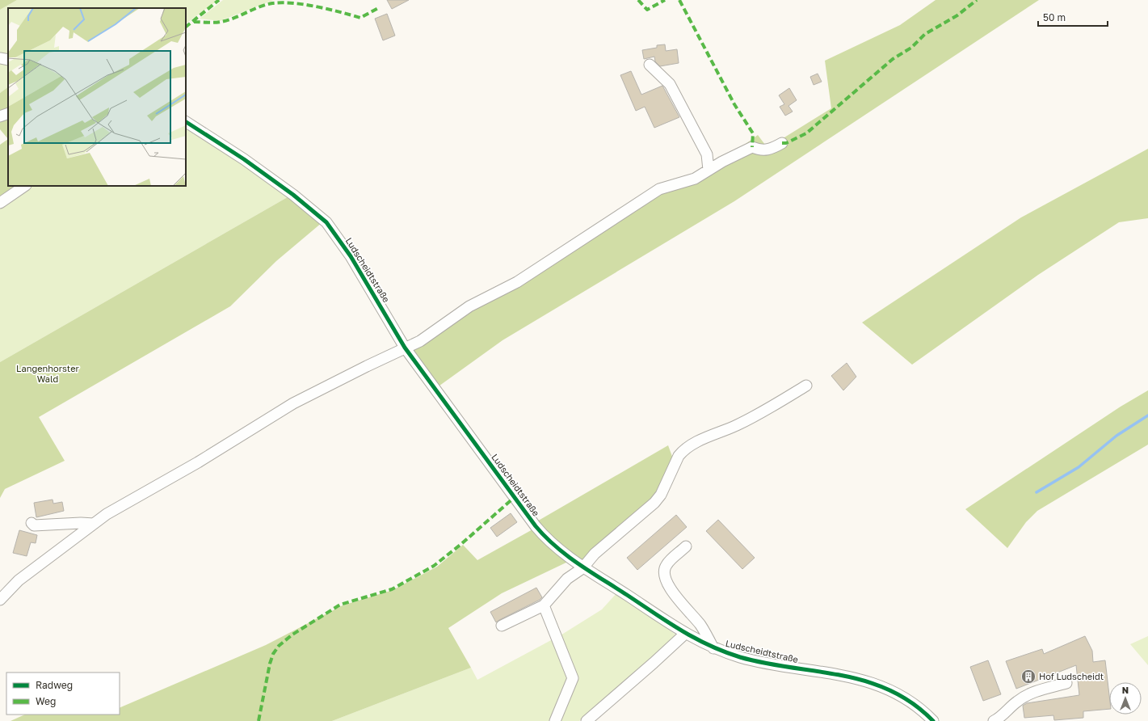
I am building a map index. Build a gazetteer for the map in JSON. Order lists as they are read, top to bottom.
{
  "streets": {
    "street": ["Ludscheidtstraße"]
  },
  "parks": ["Langenhorster Wald"],
  "places": {
    "building": ["Hof Ludscheidt"]
  },
  "legend": ["Radweg", "Weg"],
  "scale_bar": "50 m",
  "north": "top"
}
